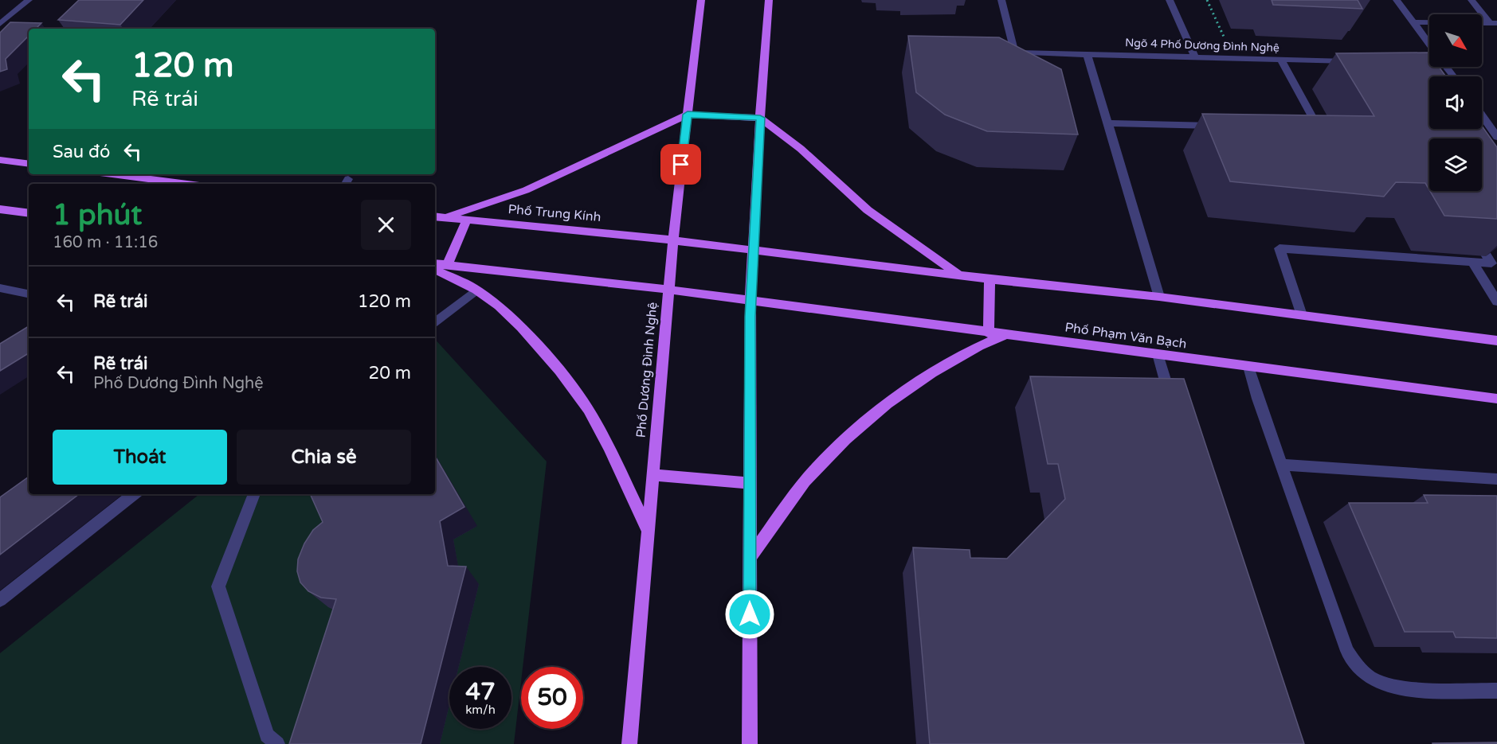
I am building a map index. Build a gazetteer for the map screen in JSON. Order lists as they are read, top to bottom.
{
  "streets": {
    "main road": ["Phố Trung Kính", "Phố Phạm Văn Bạch", "Phố Dương Đình Nghệ"],
    "street": ["Ngõ 4 Phố Dương Đình Nghệ"]
  },
  "crossings": [
    ["Phố Trung Kính", "Phố Dương Đình Nghệ"],
    ["Phố Phạm Văn Bạch", "Phố Dương Đình Nghệ"]
  ],
  "north": "bottom right",
  "page": {
    "turn": ["120 m", "Rẽ trái"],
    "then": "Sau đó",
    "heading": ["1 phút", "160 m · 11:16"],
    "list": [
      {
        "name": "Rẽ trái",
        "value": "120 m"
      },
      {
        "name": "Rẽ trái",
        "note": "Phố Dương Đình Nghệ",
        "value": "20 m"
      }
    ],
    "buttons": ["Thoát", "Chia sẻ"],
    "speed": "47 km/h",
    "limit": "50"
  }
}
